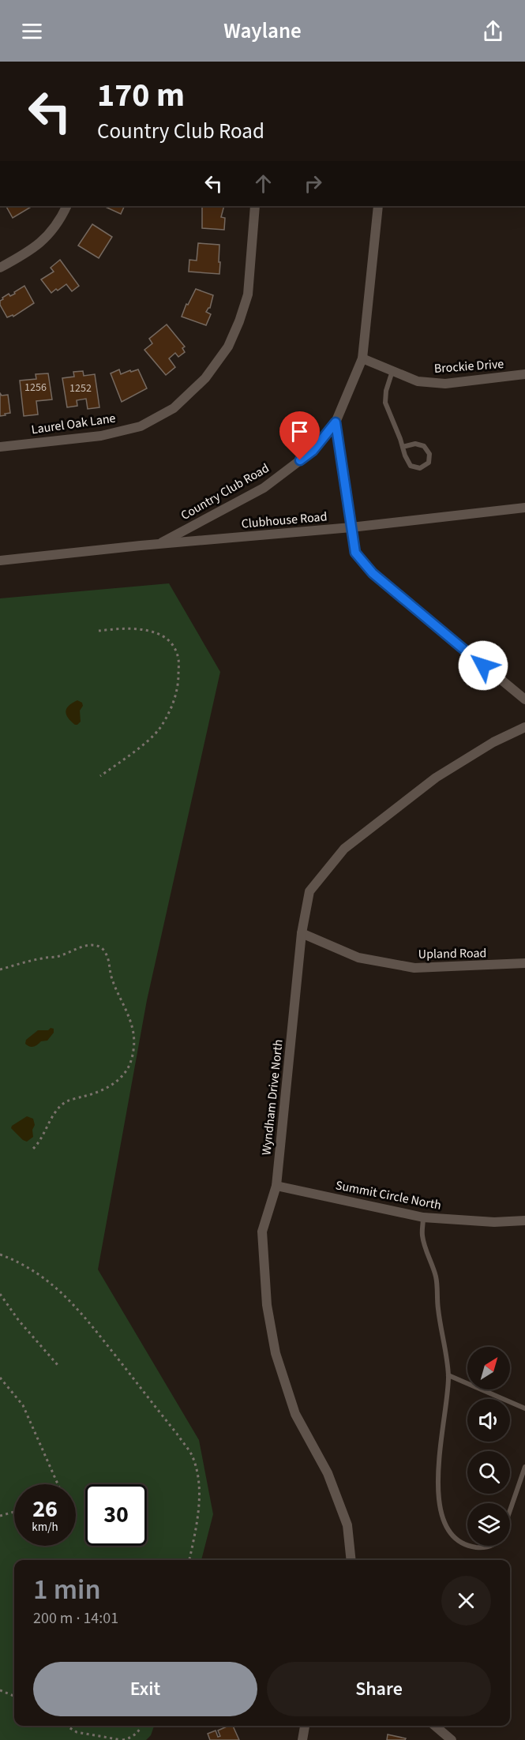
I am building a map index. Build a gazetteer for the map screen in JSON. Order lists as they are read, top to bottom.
{
  "streets": {
    "street": [
      "Brockie Drive",
      "Laurel Oak Lane",
      "Country Club Road",
      "Clubhouse Road",
      "Upland Road",
      "Wyndham Drive North",
      "Summit Circle North"
    ]
  },
  "crossings": [
    ["Brockie Drive", "Country Club Road"],
    ["Country Club Road", "Clubhouse Road"],
    ["Upland Road", "Wyndham Drive North"],
    ["Wyndham Drive North", "Summit Circle North"]
  ],
  "house_numbers": ["1256", "1252"],
  "north": "top right",
  "page": {
    "header": "Waylane",
    "turn": ["170 m", "Country Club Road"],
    "speed": "26 km/h",
    "limit": "30",
    "heading": ["1 min", "200 m · 14:01"],
    "buttons": ["Exit", "Share"]
  }
}
